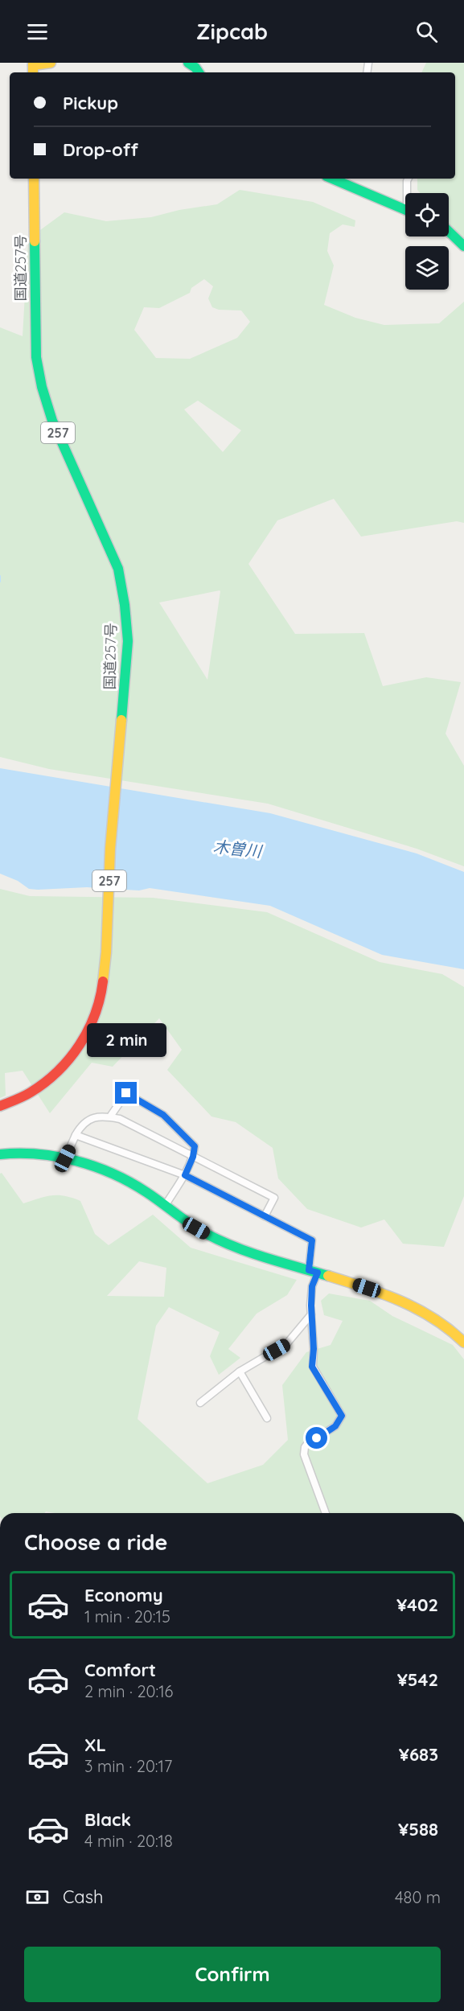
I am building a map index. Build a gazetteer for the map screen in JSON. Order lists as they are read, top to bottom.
{
  "streets": {
    "main road": ["国道257号", "257"]
  },
  "water": ["木曽川"],
  "page": {
    "header": "Zipcab",
    "banner": ["Pickup", "Drop-off"],
    "bubble": "2 min",
    "heading": "Choose a ride",
    "list": [
      {
        "name": "Economy",
        "note": "1 min · 20:15",
        "value": "¥402"
      },
      {
        "name": "Comfort",
        "note": "2 min · 20:16",
        "value": "¥542"
      },
      {
        "name": "XL",
        "note": "3 min · 20:17",
        "value": "¥683"
      },
      {
        "name": "Black",
        "note": "4 min · 20:18",
        "value": "¥588"
      }
    ],
    "pay": ["Cash", "480 m"],
    "buttons": "Confirm"
  }
}
